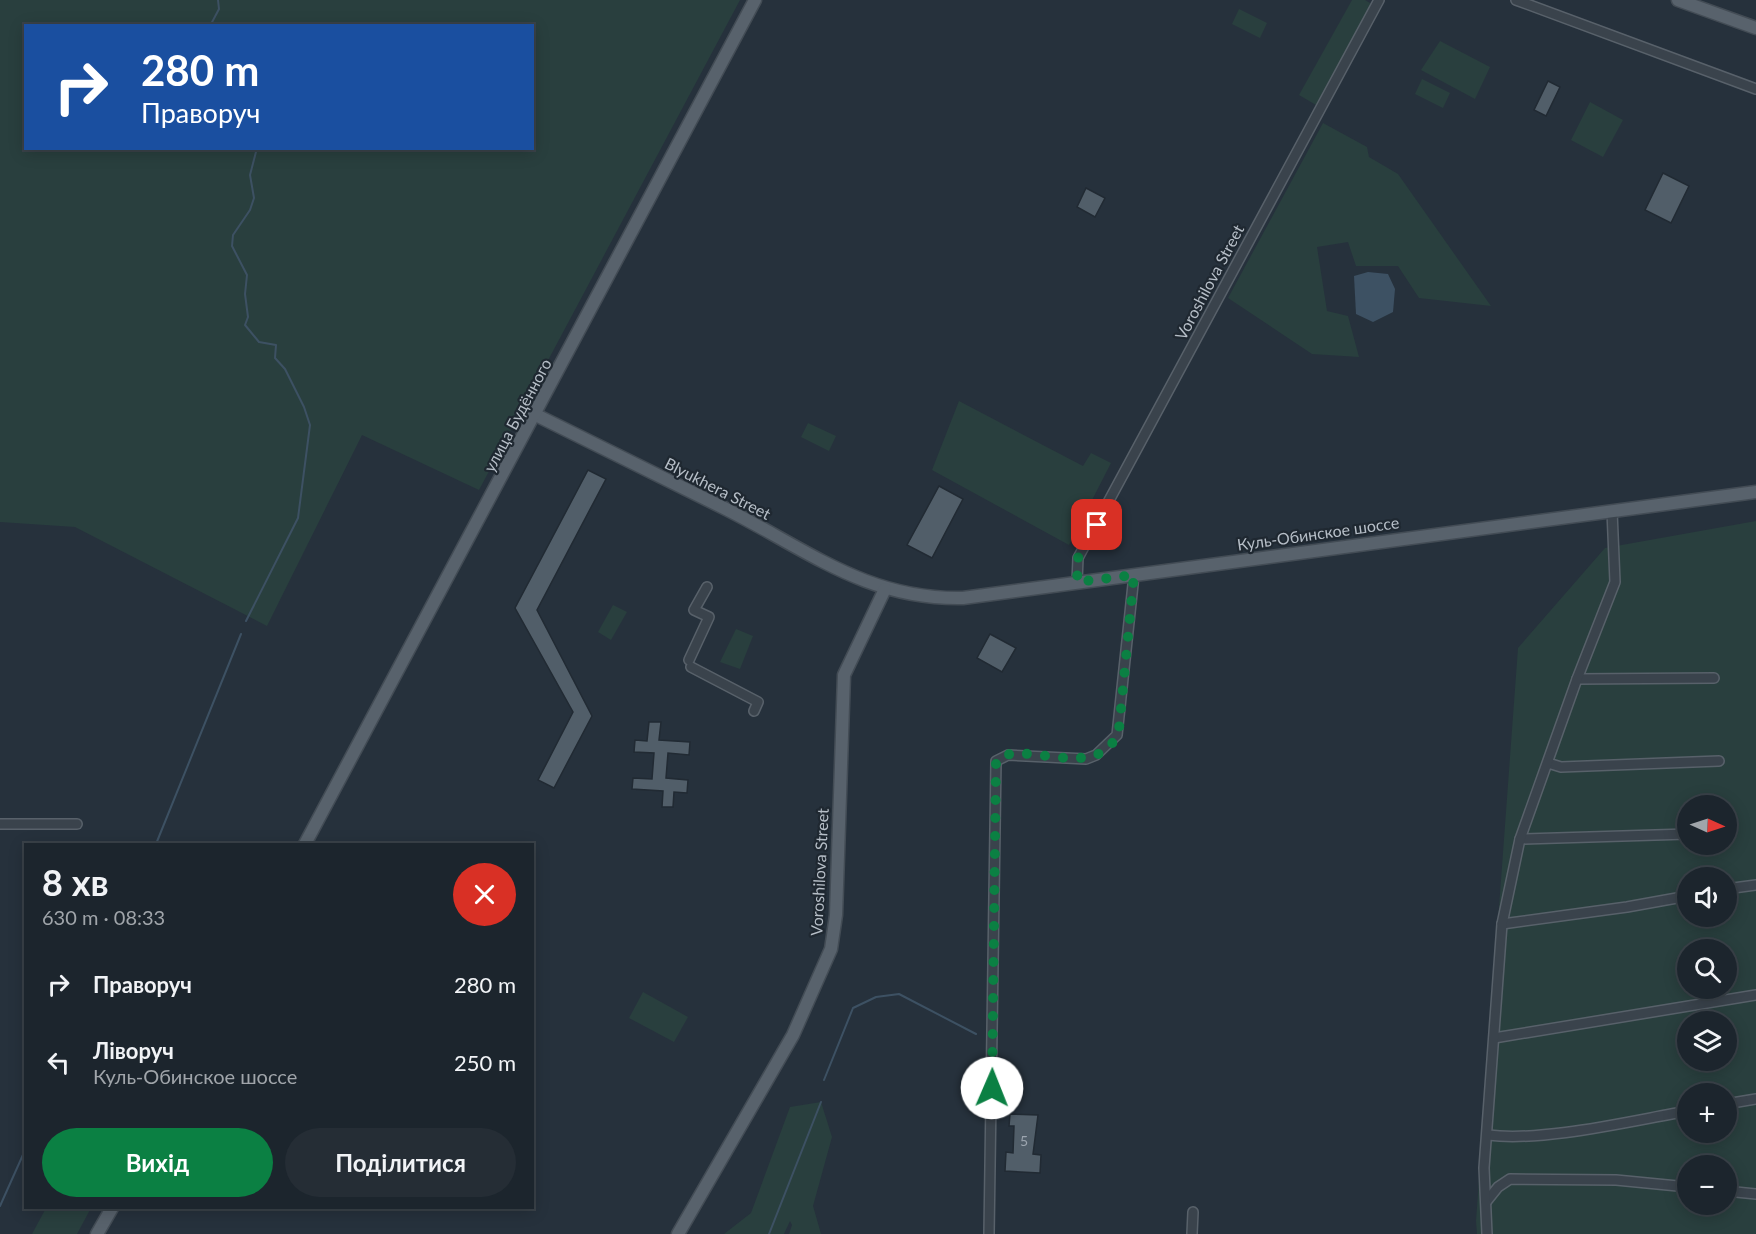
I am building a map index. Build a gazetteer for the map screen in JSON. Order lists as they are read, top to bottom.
{
  "streets": {
    "main road": [
      "Voroshilova Street",
      "улица Будённого",
      "Blyukhera Street",
      "Куль-Обинское шоссе"
    ]
  },
  "crossings": [
    ["Voroshilova Street", "Blyukhera Street"],
    ["Voroshilova Street", "Куль-Обинское шоссе"],
    ["улица Будённого", "Blyukhera Street"],
    ["Blyukhera Street", "Куль-Обинское шоссе"]
  ],
  "house_numbers": ["5"],
  "north": "right",
  "page": {
    "turn": ["280 m", "Праворуч"],
    "map_buttons": ["+", "−"],
    "heading": ["8 хв", "630 m · 08:33"],
    "list": [
      {
        "name": "Праворуч",
        "value": "280 m"
      },
      {
        "name": "Ліворуч",
        "note": "Куль-Обинское шоссе",
        "value": "250 m"
      }
    ],
    "buttons": ["Вихід", "Поділитися"]
  }
}
